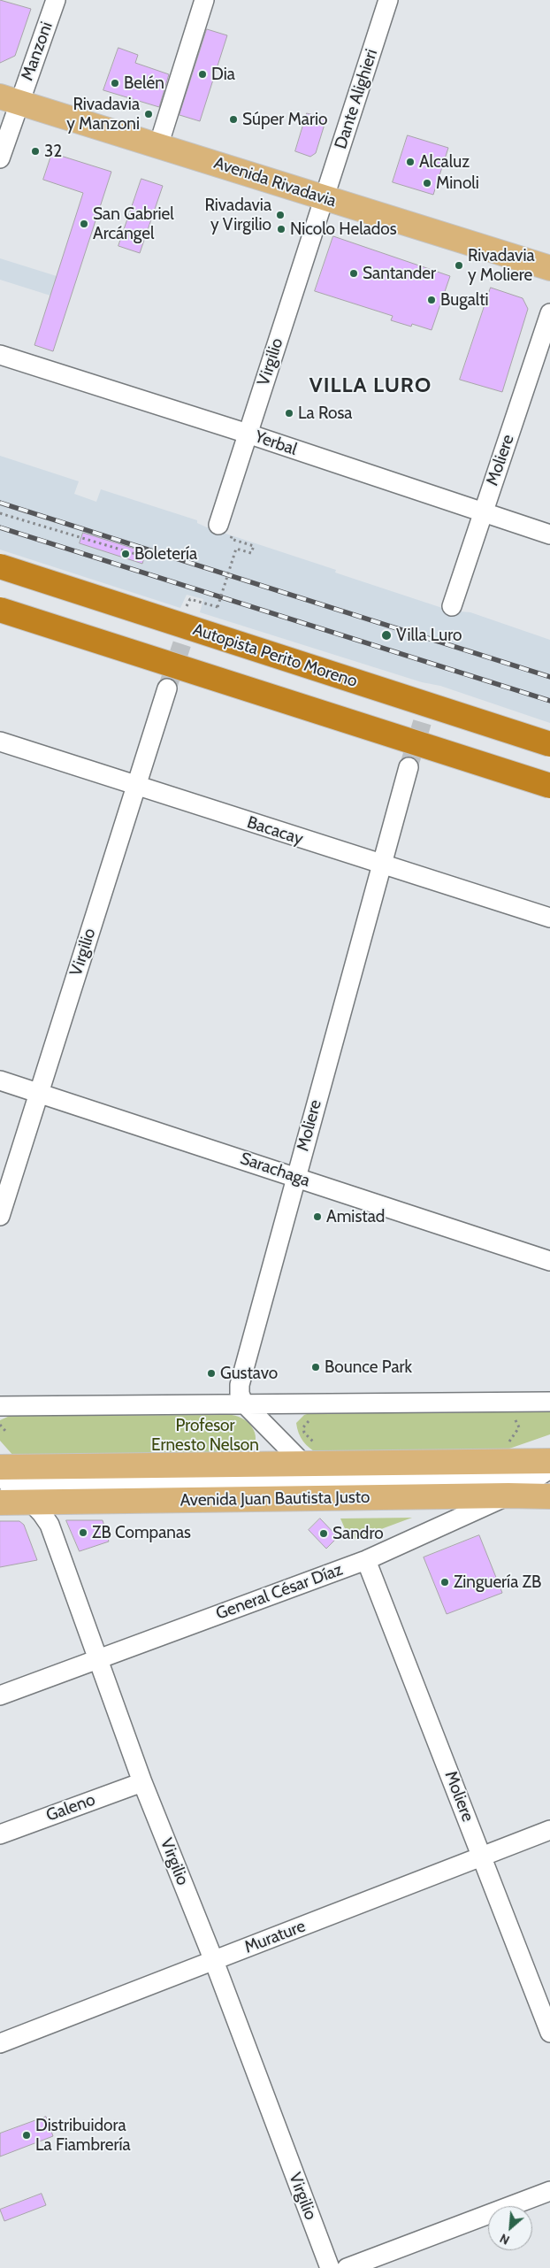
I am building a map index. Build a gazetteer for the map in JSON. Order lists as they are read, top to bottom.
{
  "streets": {
    "highway": ["Autopista Perito Moreno"],
    "main road": ["Avenida Rivadavia", "Avenida Juan Bautista Justo"],
    "street": [
      "Manzoni",
      "Dante Alighieri",
      "Virgilio",
      "Yerbal",
      "Moliere",
      "Bacacay",
      "Sarachaga",
      "General César Díaz",
      "Galeno",
      "Murature"
    ]
  },
  "crossings": [
    ["Manzoni", "Avenida Rivadavia"],
    ["Dante Alighieri", "Avenida Rivadavia"],
    ["Dante Alighieri", "Virgilio"],
    ["Avenida Rivadavia", "Virgilio"],
    ["Virgilio", "Yerbal"],
    ["Virgilio", "Bacacay"],
    ["Virgilio", "Sarachaga"],
    ["Virgilio", "Avenida Juan Bautista Justo"],
    ["Virgilio", "General César Díaz"],
    ["Virgilio", "Galeno"],
    ["Virgilio", "Murature"],
    ["Yerbal", "Moliere"],
    ["Moliere", "Bacacay"],
    ["Moliere", "Sarachaga"],
    ["Moliere", "General César Díaz"],
    ["Moliere", "Murature"],
    ["Avenida Juan Bautista Justo", "General César Díaz"]
  ],
  "districts": ["VILLA LURO"],
  "parks": ["Profesor Ernesto Nelson"],
  "places": [
    "Dia",
    "Belén",
    "Rivadavia y Manzoni",
    "Súper Mario",
    "32",
    "Alcaluz",
    "Minoli",
    "Rivadavia y Virgilio",
    "San Gabriel Arcángel",
    "Nicolo Helados",
    "Rivadavia y Moliere",
    "Santander",
    "Bugalti",
    "La Rosa",
    "Boletería",
    "Villa Luro",
    "Amistad",
    "Bounce Park",
    "Gustavo",
    "ZB Companas",
    "Sandro",
    "Zinguería ZB",
    "Distribuidora La Fiambrería"
  ],
  "north": "bottom left"
}
